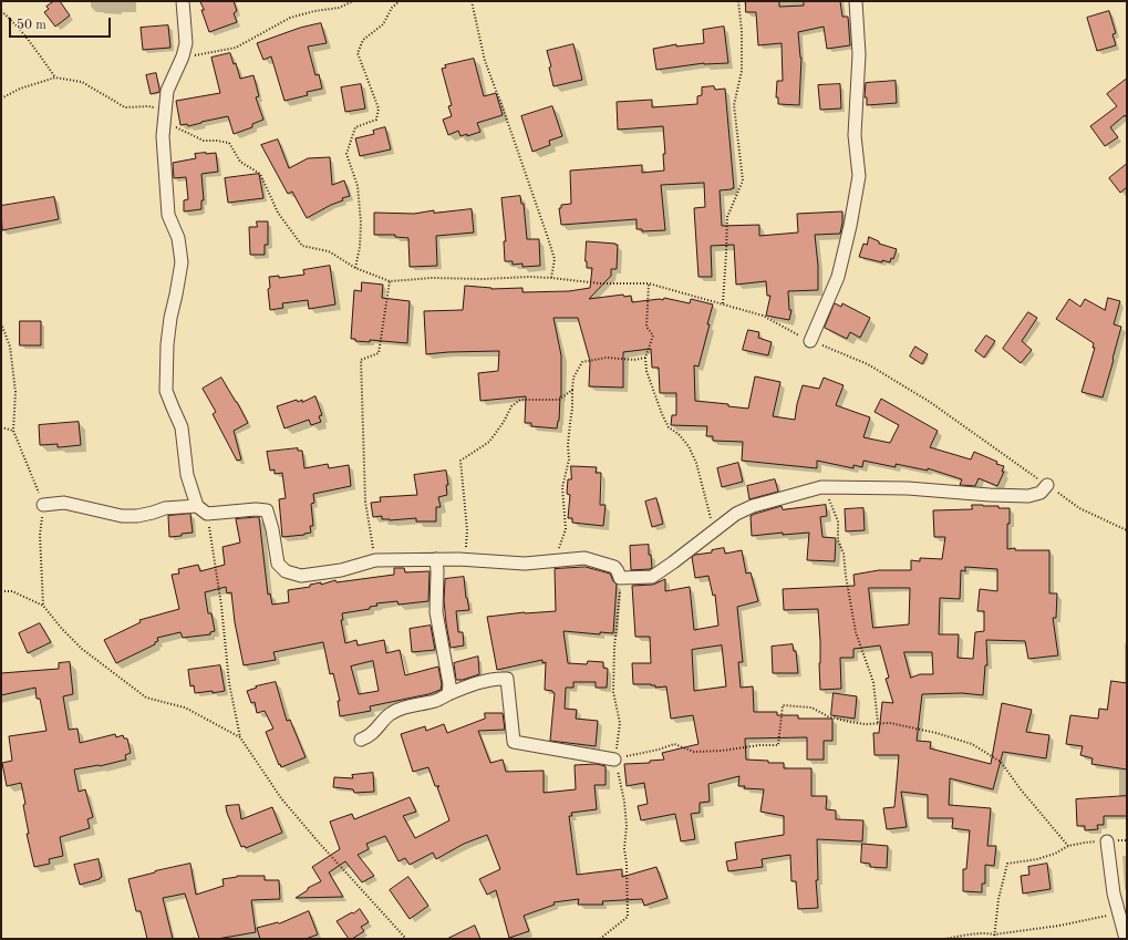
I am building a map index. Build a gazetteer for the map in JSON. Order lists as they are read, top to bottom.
{
  "scale_bar": "50 m"
}
